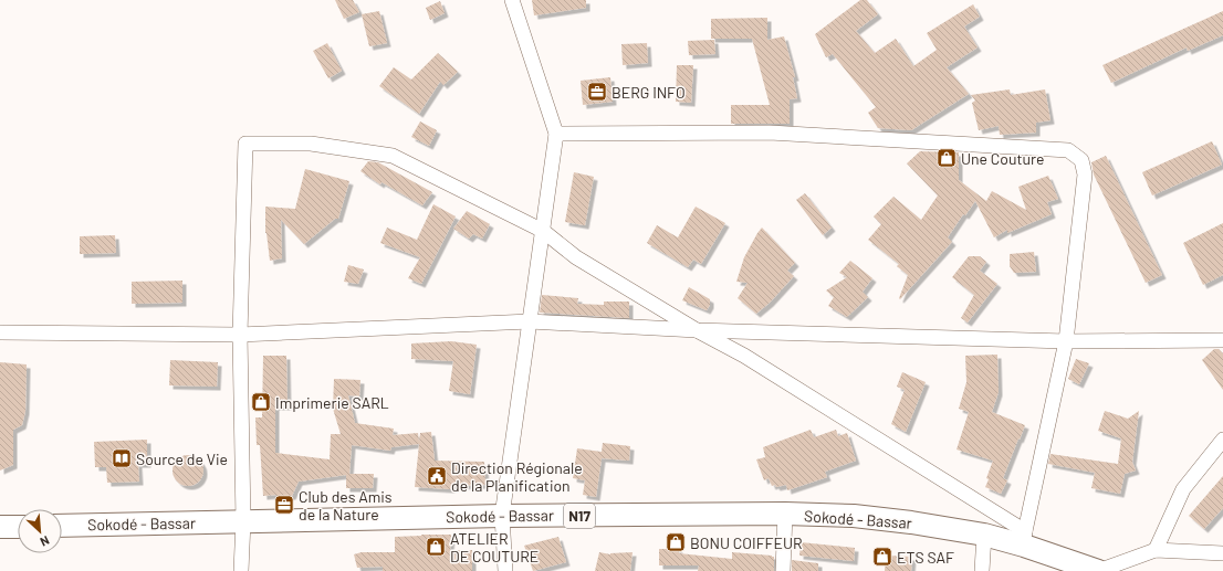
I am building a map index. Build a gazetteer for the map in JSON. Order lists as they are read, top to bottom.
{
  "streets": {
    "main road": ["Sokodé - Bassar", "N17"]
  },
  "places": {
    "office": ["BERG INFO", "Club des Amis de la Nature"],
    "shop": [
      "Une Couture",
      "Imprimerie SARL",
      "BONU COIFFEUR",
      "ATELIER DE COUTURE",
      "ETS SAF"
    ],
    "library": ["Source de Vie"],
    "public building": ["Direction Régionale de la Planification"]
  },
  "north": "bottom right"
}
